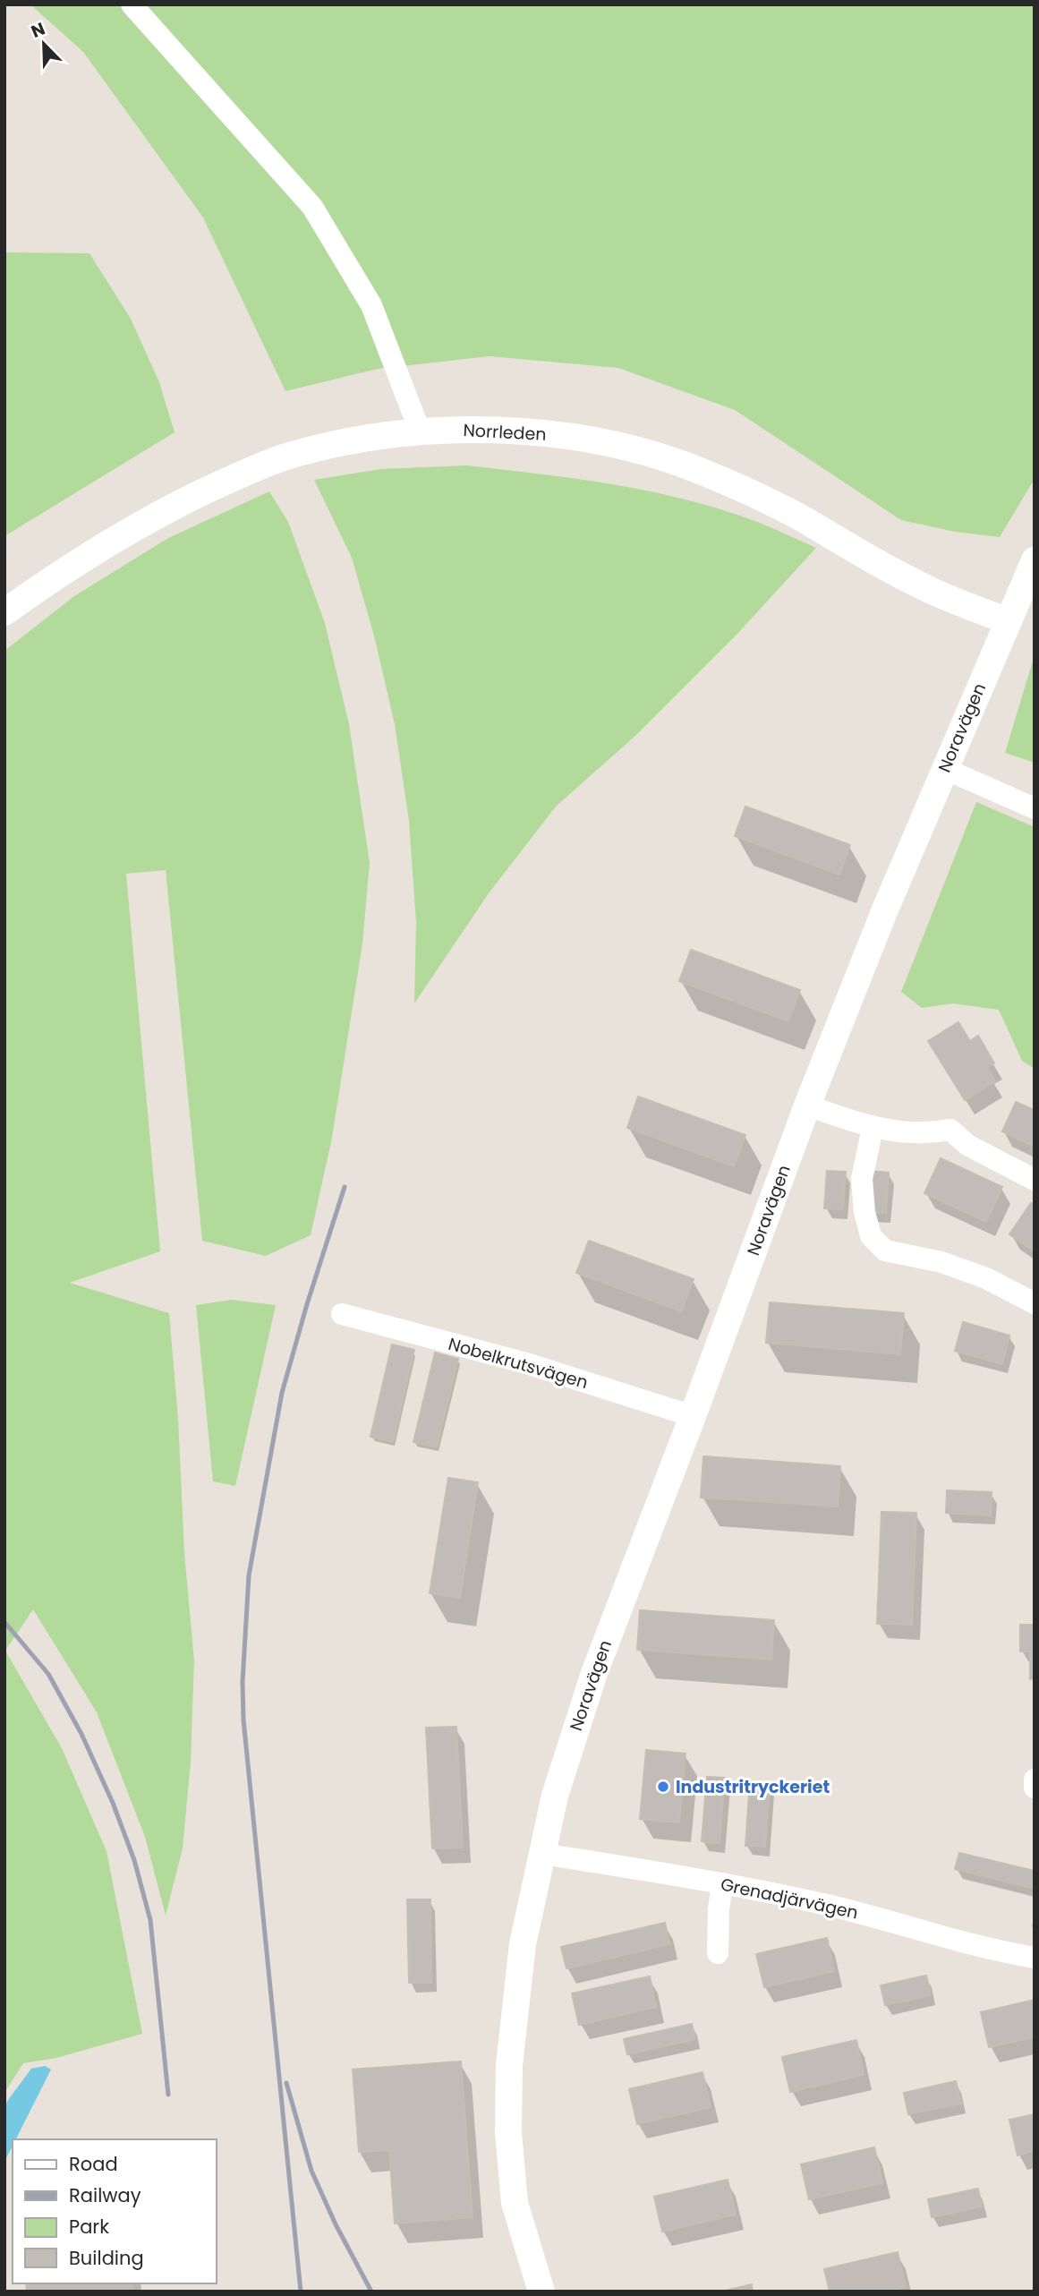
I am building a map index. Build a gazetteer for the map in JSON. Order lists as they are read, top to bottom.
{
  "streets": {
    "street": [
      "Norrleden",
      "Noravägen",
      "Nobelkrutsvägen",
      "Grenadjärvägen"
    ]
  },
  "crossings": [
    ["Norrleden", "Noravägen"],
    ["Noravägen", "Nobelkrutsvägen"],
    ["Noravägen", "Grenadjärvägen"]
  ],
  "places": ["Industritryckeriet"],
  "legend": [
    "Road",
    "Railway",
    "Park",
    "Building"
  ],
  "north": "top left"
}
